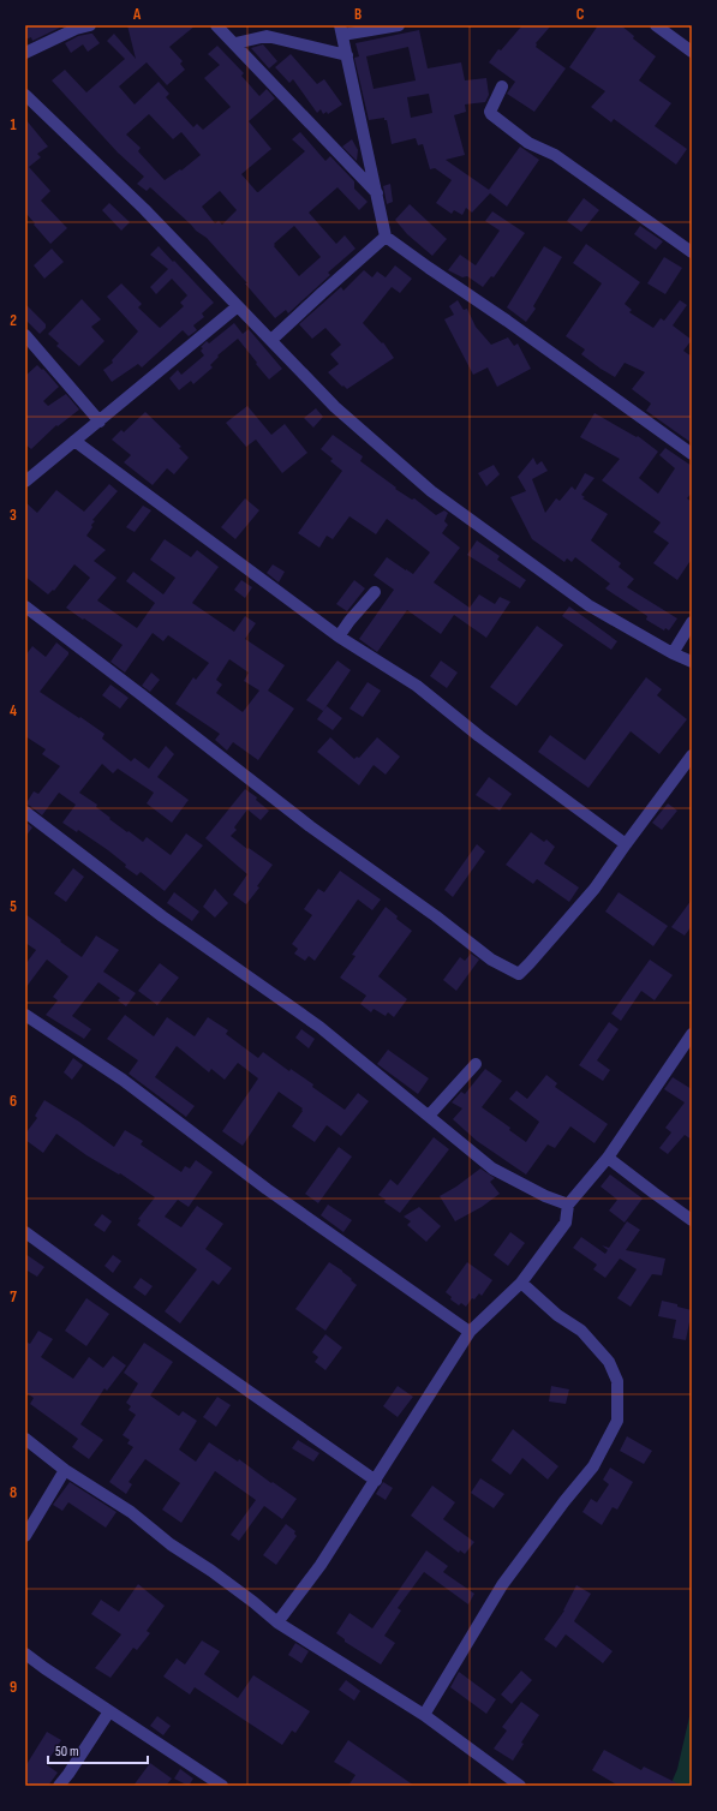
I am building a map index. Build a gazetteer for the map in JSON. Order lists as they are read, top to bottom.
{
  "scale_bar": "50 m",
  "grid": {
    "columns": ["A", "B", "C"],
    "rows": [
      "1",
      "2",
      "3",
      "4",
      "5",
      "6",
      "7",
      "8",
      "9"
    ]
  }
}
